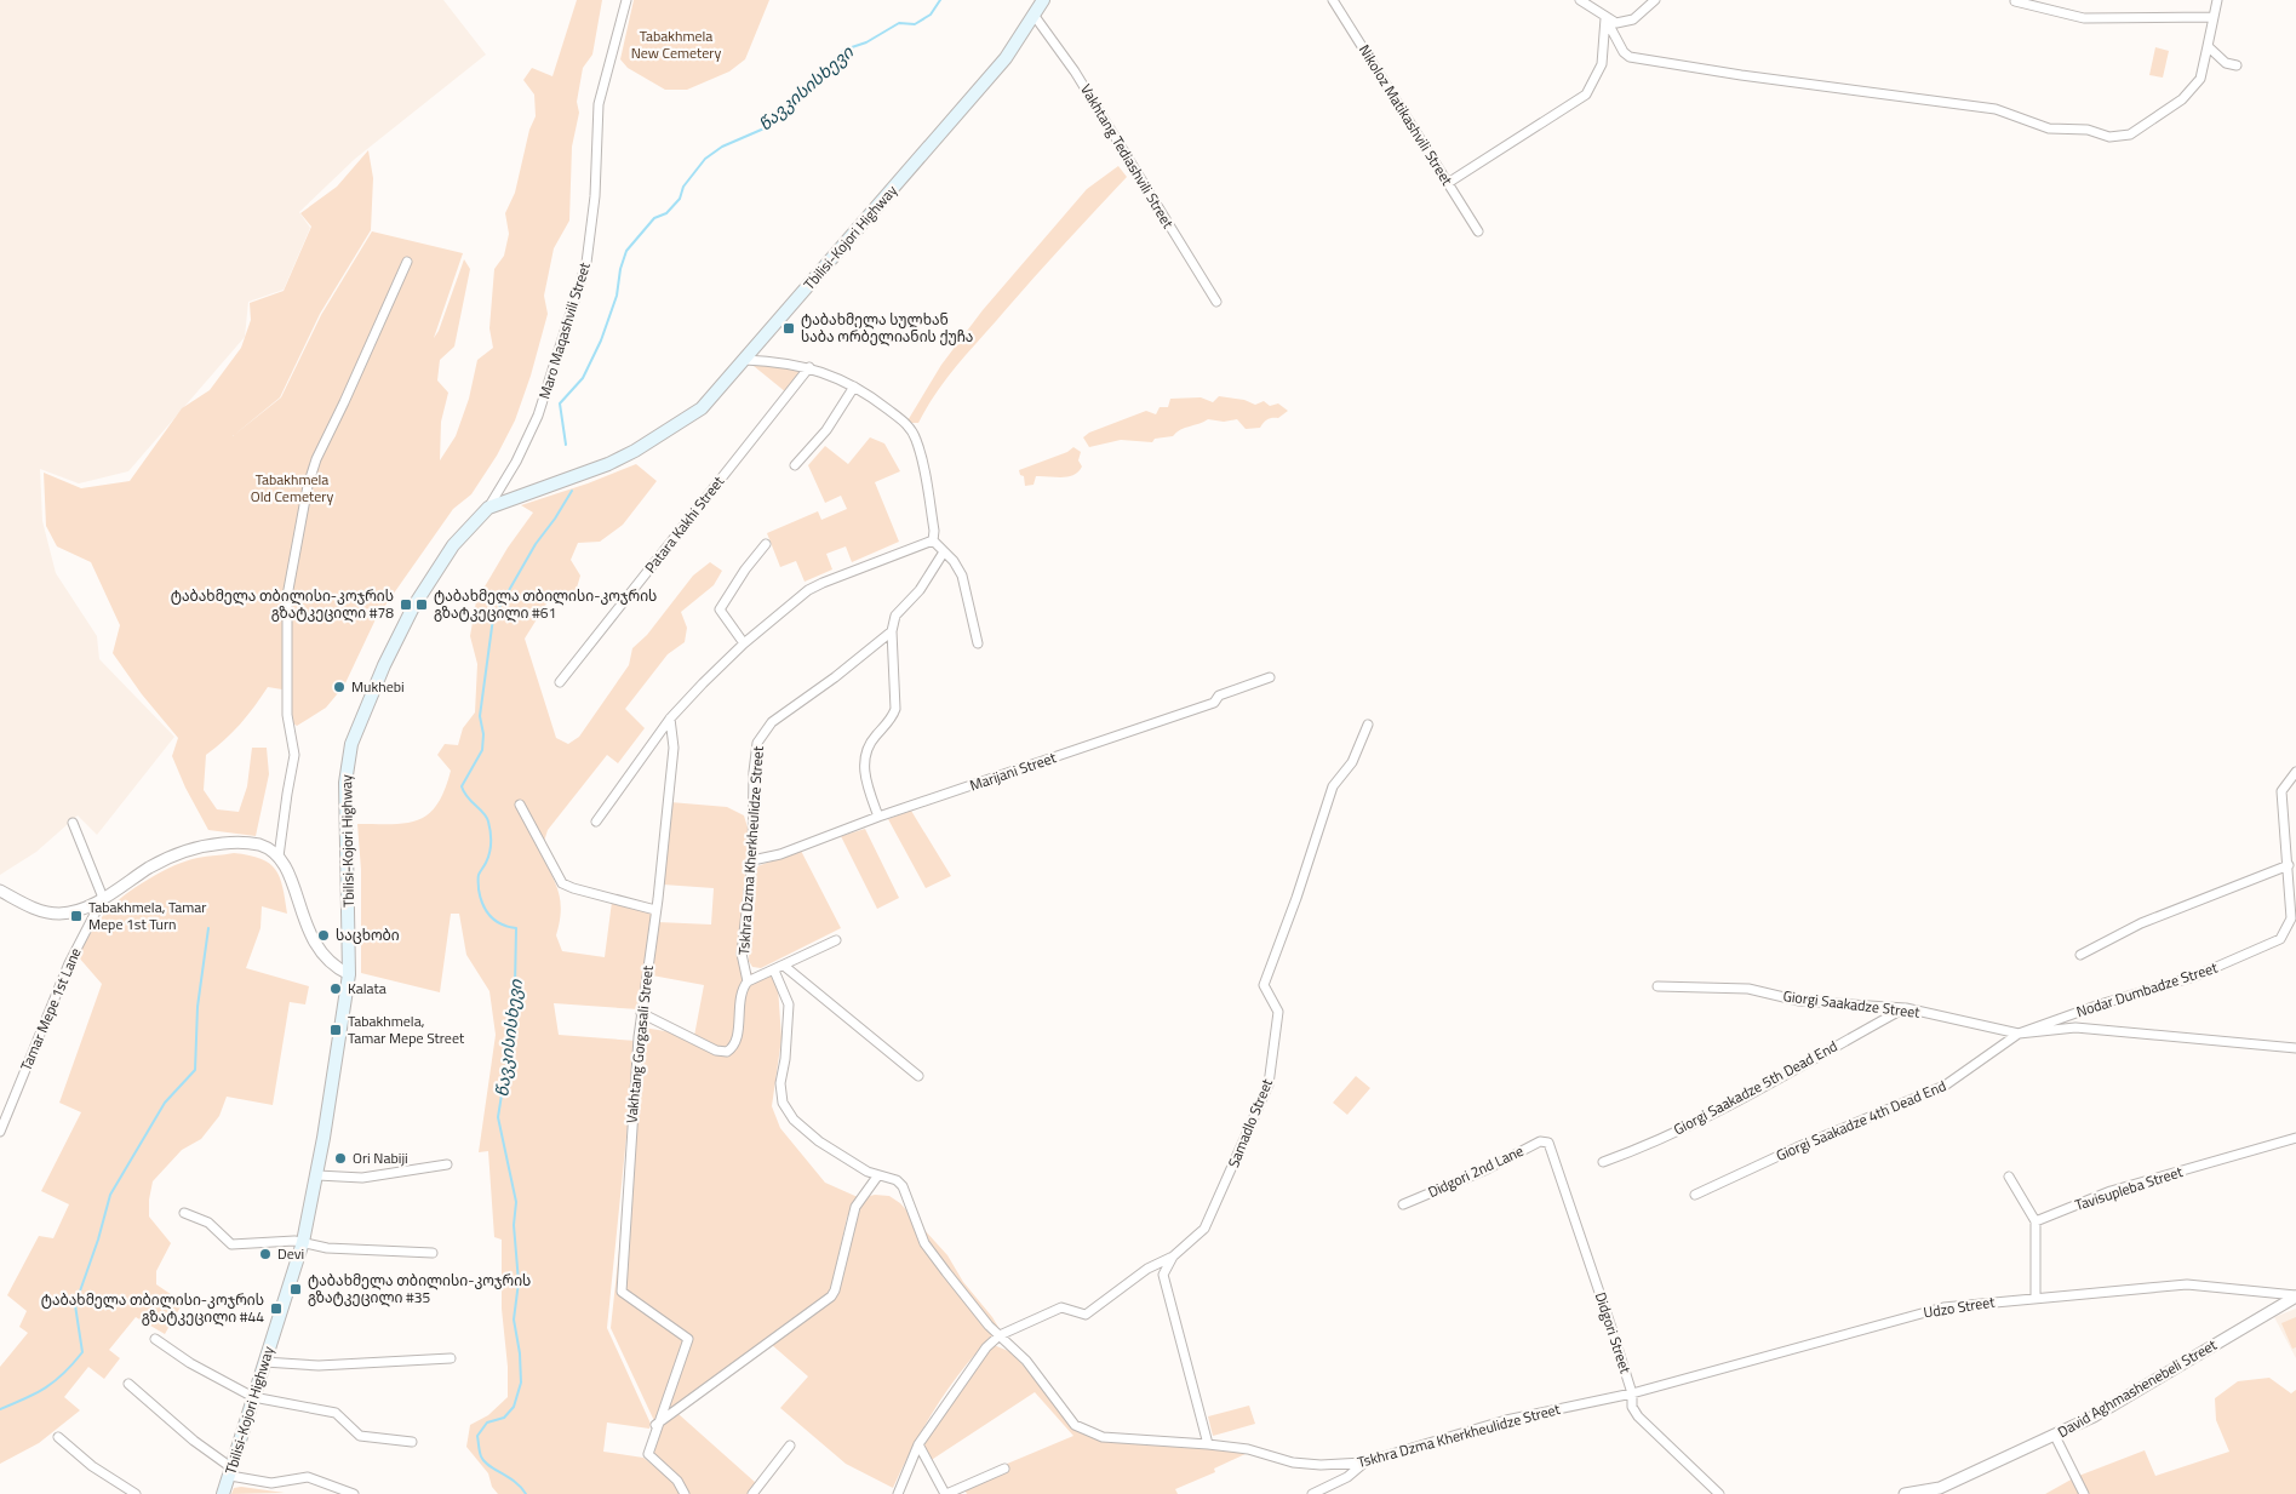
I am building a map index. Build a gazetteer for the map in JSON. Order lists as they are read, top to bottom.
{
  "streets": {
    "main road": ["Tbilisi-Kojori Highway"],
    "street": [
      "Nikoloz Matikashvili Street",
      "Vakhtang Tediashvili Street",
      "Maro Maqashvili Street",
      "Patara Kakhi Street",
      "Marijani Street",
      "Tskhra Dzma Kherkheulidze Street",
      "Nodar Dumbadze Street",
      "Giorgi Saakadze Street",
      "Tamar Mepe 1st Lane",
      "Vakhtang Gorgasali Street",
      "Giorgi Saakadze 5th Dead End",
      "Giorgi Saakadze 4th Dead End",
      "Samadlo Street",
      "Didgori 2nd Lane",
      "Tavisupleba Street",
      "Udzo Street",
      "Didgori Street",
      "David Aghmashenebeli Street"
    ]
  },
  "crossings": [
    ["Vakhtang Tediashvili Street", "Tbilisi-Kojori Highway"],
    ["Tbilisi-Kojori Highway", "Maro Maqashvili Street"],
    ["Marijani Street", "Tskhra Dzma Kherkheulidze Street"],
    ["Tskhra Dzma Kherkheulidze Street", "Samadlo Street"],
    ["Tskhra Dzma Kherkheulidze Street", "Udzo Street"],
    ["Tskhra Dzma Kherkheulidze Street", "Didgori Street"],
    ["Nodar Dumbadze Street", "Giorgi Saakadze Street"],
    ["Nodar Dumbadze Street", "Giorgi Saakadze 4th Dead End"],
    ["Giorgi Saakadze Street", "Giorgi Saakadze 5th Dead End"],
    ["Giorgi Saakadze Street", "Giorgi Saakadze 4th Dead End"],
    ["Didgori 2nd Lane", "Didgori Street"],
    ["Udzo Street", "Didgori Street"],
    ["Udzo Street", "David Aghmashenebeli Street"]
  ],
  "water": ["წავკისისხევი"],
  "parks": ["Tabakhmela New Cemetery", "Tabakhmela Old Cemetery"],
  "places": {
    "transit": [
      "ტაბახმელა სულხან საბა ორბელიანის ქუჩა",
      "ტაბახმელა თბილისი-კოჯრის გზატკეცილი #78",
      "ტაბახმელა თბილისი-კოჯრის გზატკეცილი #61",
      "Tabakhmela, Tamar Mepe 1st Turn",
      "Tabakhmela, Tamar Mepe Street",
      "ტაბახმელა თბილისი-კოჯრის გზატკეცილი #35",
      "ტაბახმელა თბილისი-კოჯრის გზატკეცილი #44"
    ],
    "other": [
      "Mukhebi",
      "საცხობი",
      "Kalata",
      "Ori Nabiji",
      "Devi"
    ]
  }
}
